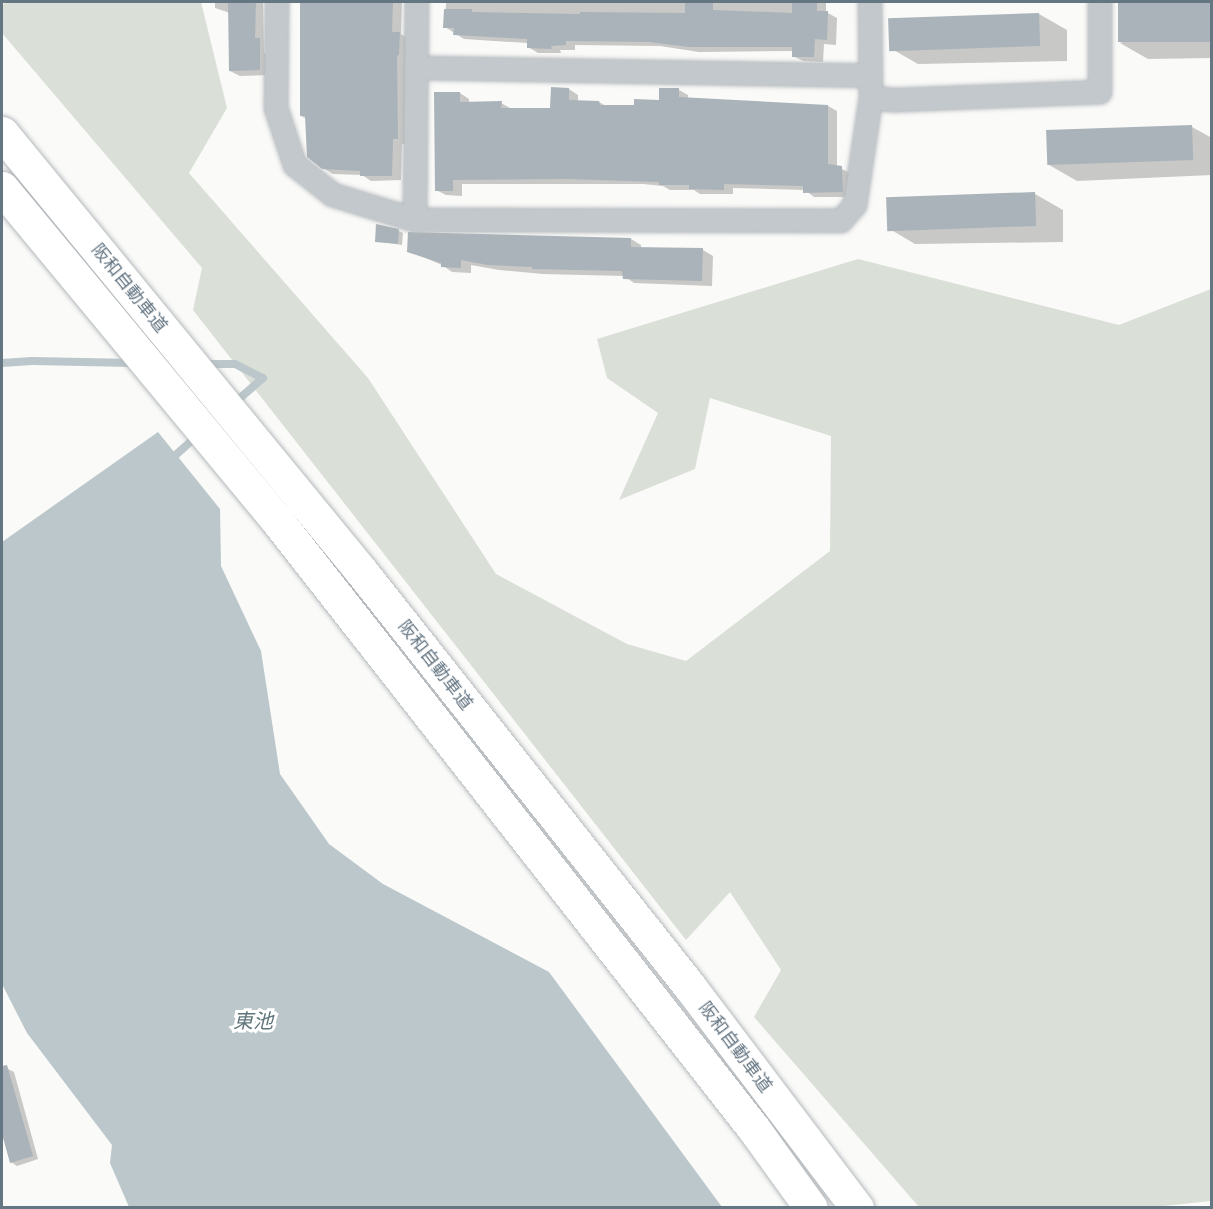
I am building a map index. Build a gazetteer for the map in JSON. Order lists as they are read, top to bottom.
{
  "streets": {
    "highway": ["阪和自動車道"]
  },
  "water": ["東池"]
}
